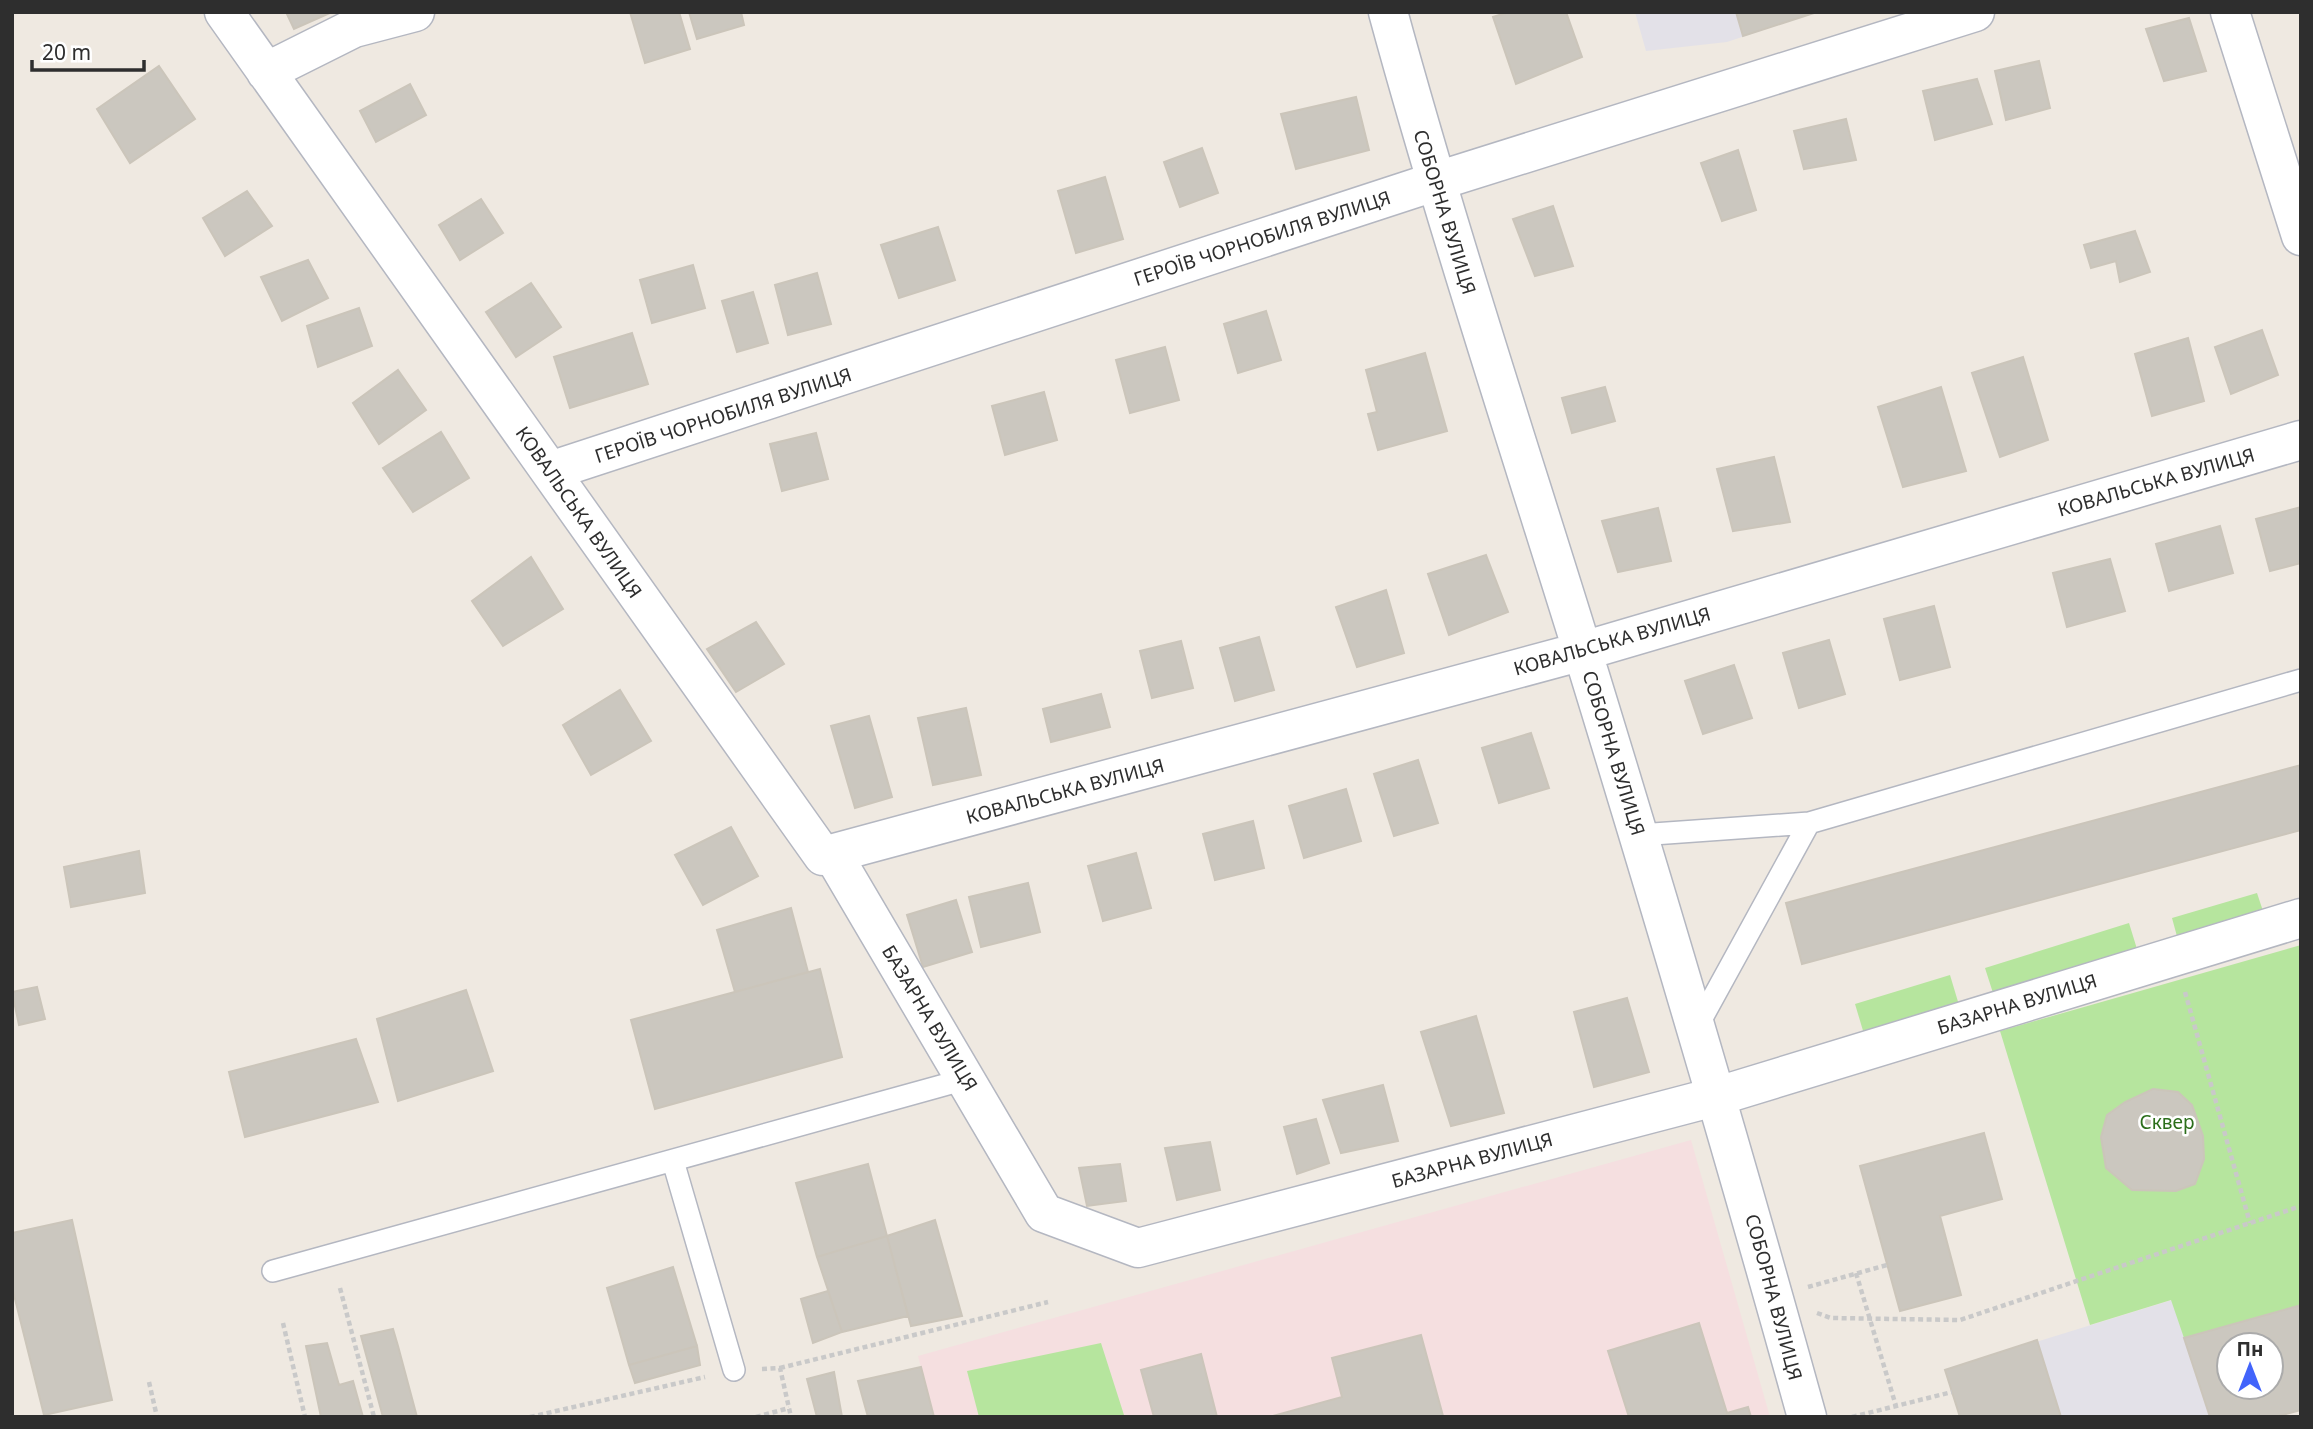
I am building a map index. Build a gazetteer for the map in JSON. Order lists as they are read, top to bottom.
{
  "streets": {
    "street": [
      "СОБОРНА ВУЛИЦЯ",
      "ГЕРОЇВ ЧОРНОБИЛЯ ВУЛИЦЯ",
      "КОВАЛЬСЬКА ВУЛИЦЯ",
      "БАЗАРНА ВУЛИЦЯ"
    ]
  },
  "crossings": [
    ["СОБОРНА ВУЛИЦЯ", "ГЕРОЇВ ЧОРНОБИЛЯ ВУЛИЦЯ"],
    ["СОБОРНА ВУЛИЦЯ", "КОВАЛЬСЬКА ВУЛИЦЯ"],
    ["СОБОРНА ВУЛИЦЯ", "БАЗАРНА ВУЛИЦЯ"],
    ["ГЕРОЇВ ЧОРНОБИЛЯ ВУЛИЦЯ", "КОВАЛЬСЬКА ВУЛИЦЯ"],
    ["КОВАЛЬСЬКА ВУЛИЦЯ", "БАЗАРНА ВУЛИЦЯ"]
  ],
  "parks": ["Сквер"],
  "scale_bar": "20 m",
  "north": "top"
}
